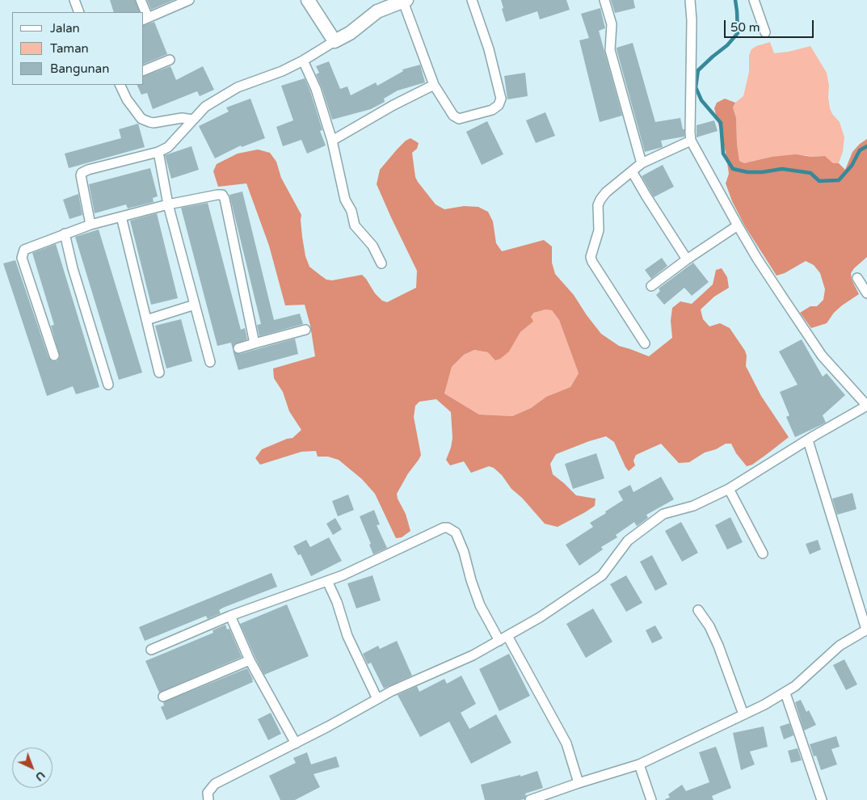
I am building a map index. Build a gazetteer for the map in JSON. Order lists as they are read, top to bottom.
{
  "legend": ["Jalan", "Taman", "Bangunan"],
  "scale_bar": "50 m",
  "north": "bottom right"
}
